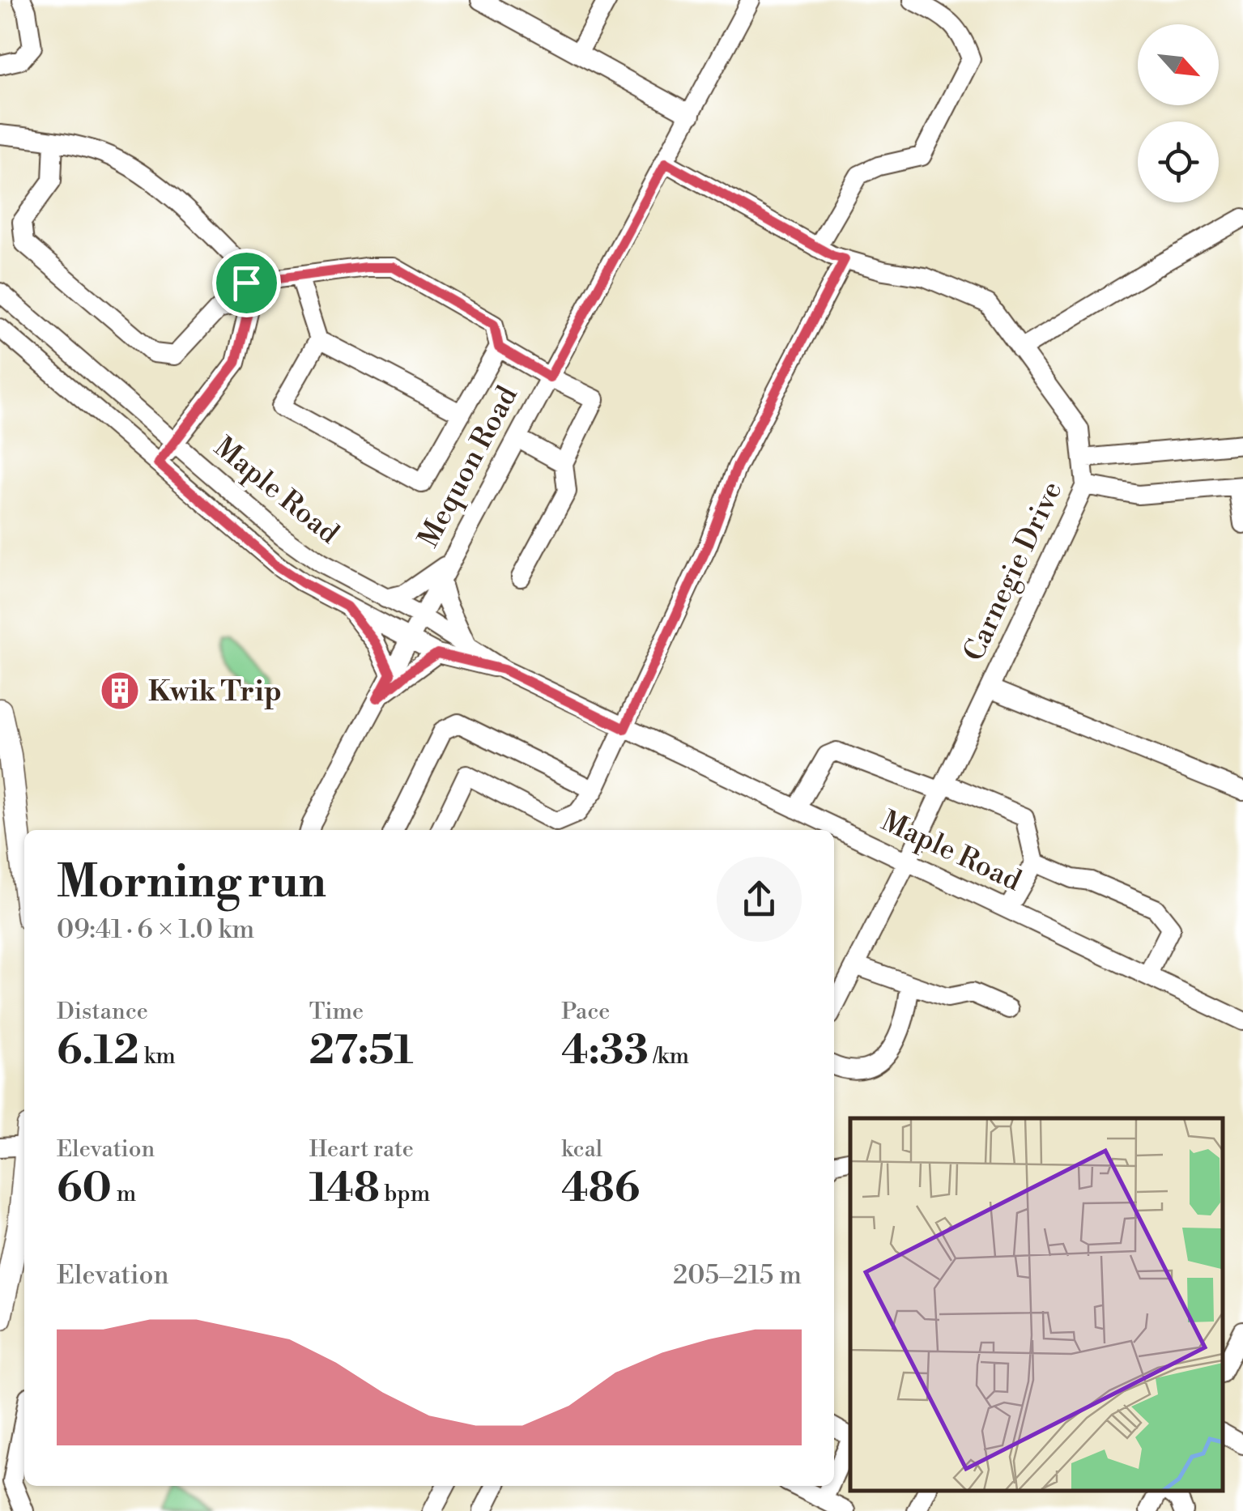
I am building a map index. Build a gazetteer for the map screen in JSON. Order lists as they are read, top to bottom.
{
  "streets": {
    "street": ["Mequon Road", "Maple Road", "Carnegie Drive"]
  },
  "crossings": [
    ["Mequon Road", "Maple Road"],
    ["Mequon Road", "Carnegie Drive"],
    ["Maple Road", "Carnegie Drive"]
  ],
  "places": {
    "building": ["Kwik Trip"]
  },
  "north": "bottom right",
  "page": {
    "heading": ["Morning run", "09:41 · 6 × 1.0 km"],
    "stats": [
      ["Distance", "6.12 km"],
      ["Time", "27:51"],
      ["Pace", "4:33 /km"],
      ["Elevation", "60 m"],
      ["Heart rate", "148 bpm"],
      ["kcal", "486"]
    ],
    "chart": ["Elevation", "205–215 m"]
  }
}
